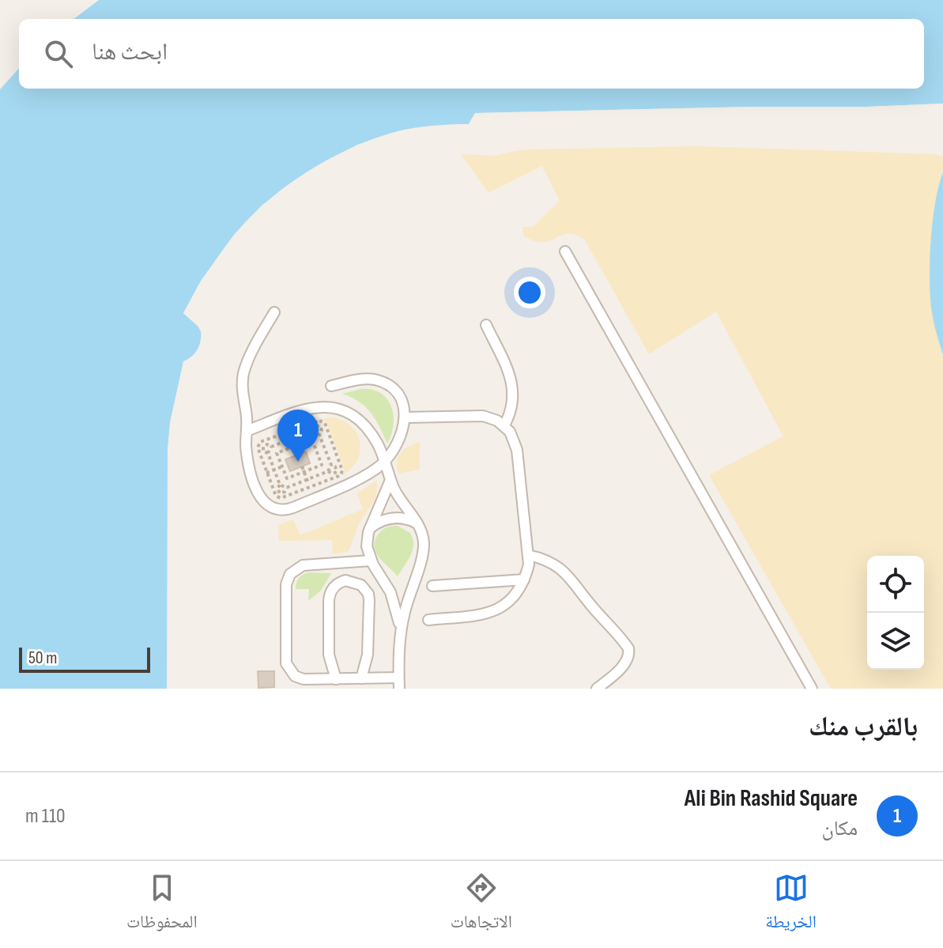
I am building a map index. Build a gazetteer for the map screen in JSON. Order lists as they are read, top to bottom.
{
  "scale_bar": "50 m",
  "page": {
    "search": "ابحث هنا",
    "pins": "1",
    "scale": "50 m",
    "heading": "بالقرب منك",
    "list": [
      {
        "mark": "1",
        "name": "Ali Bin Rashid Square",
        "note": "مكان",
        "value": "110 m"
      }
    ],
    "nav": ["الخريطة", "الاتجاهات", "المحفوظات"]
  }
}
